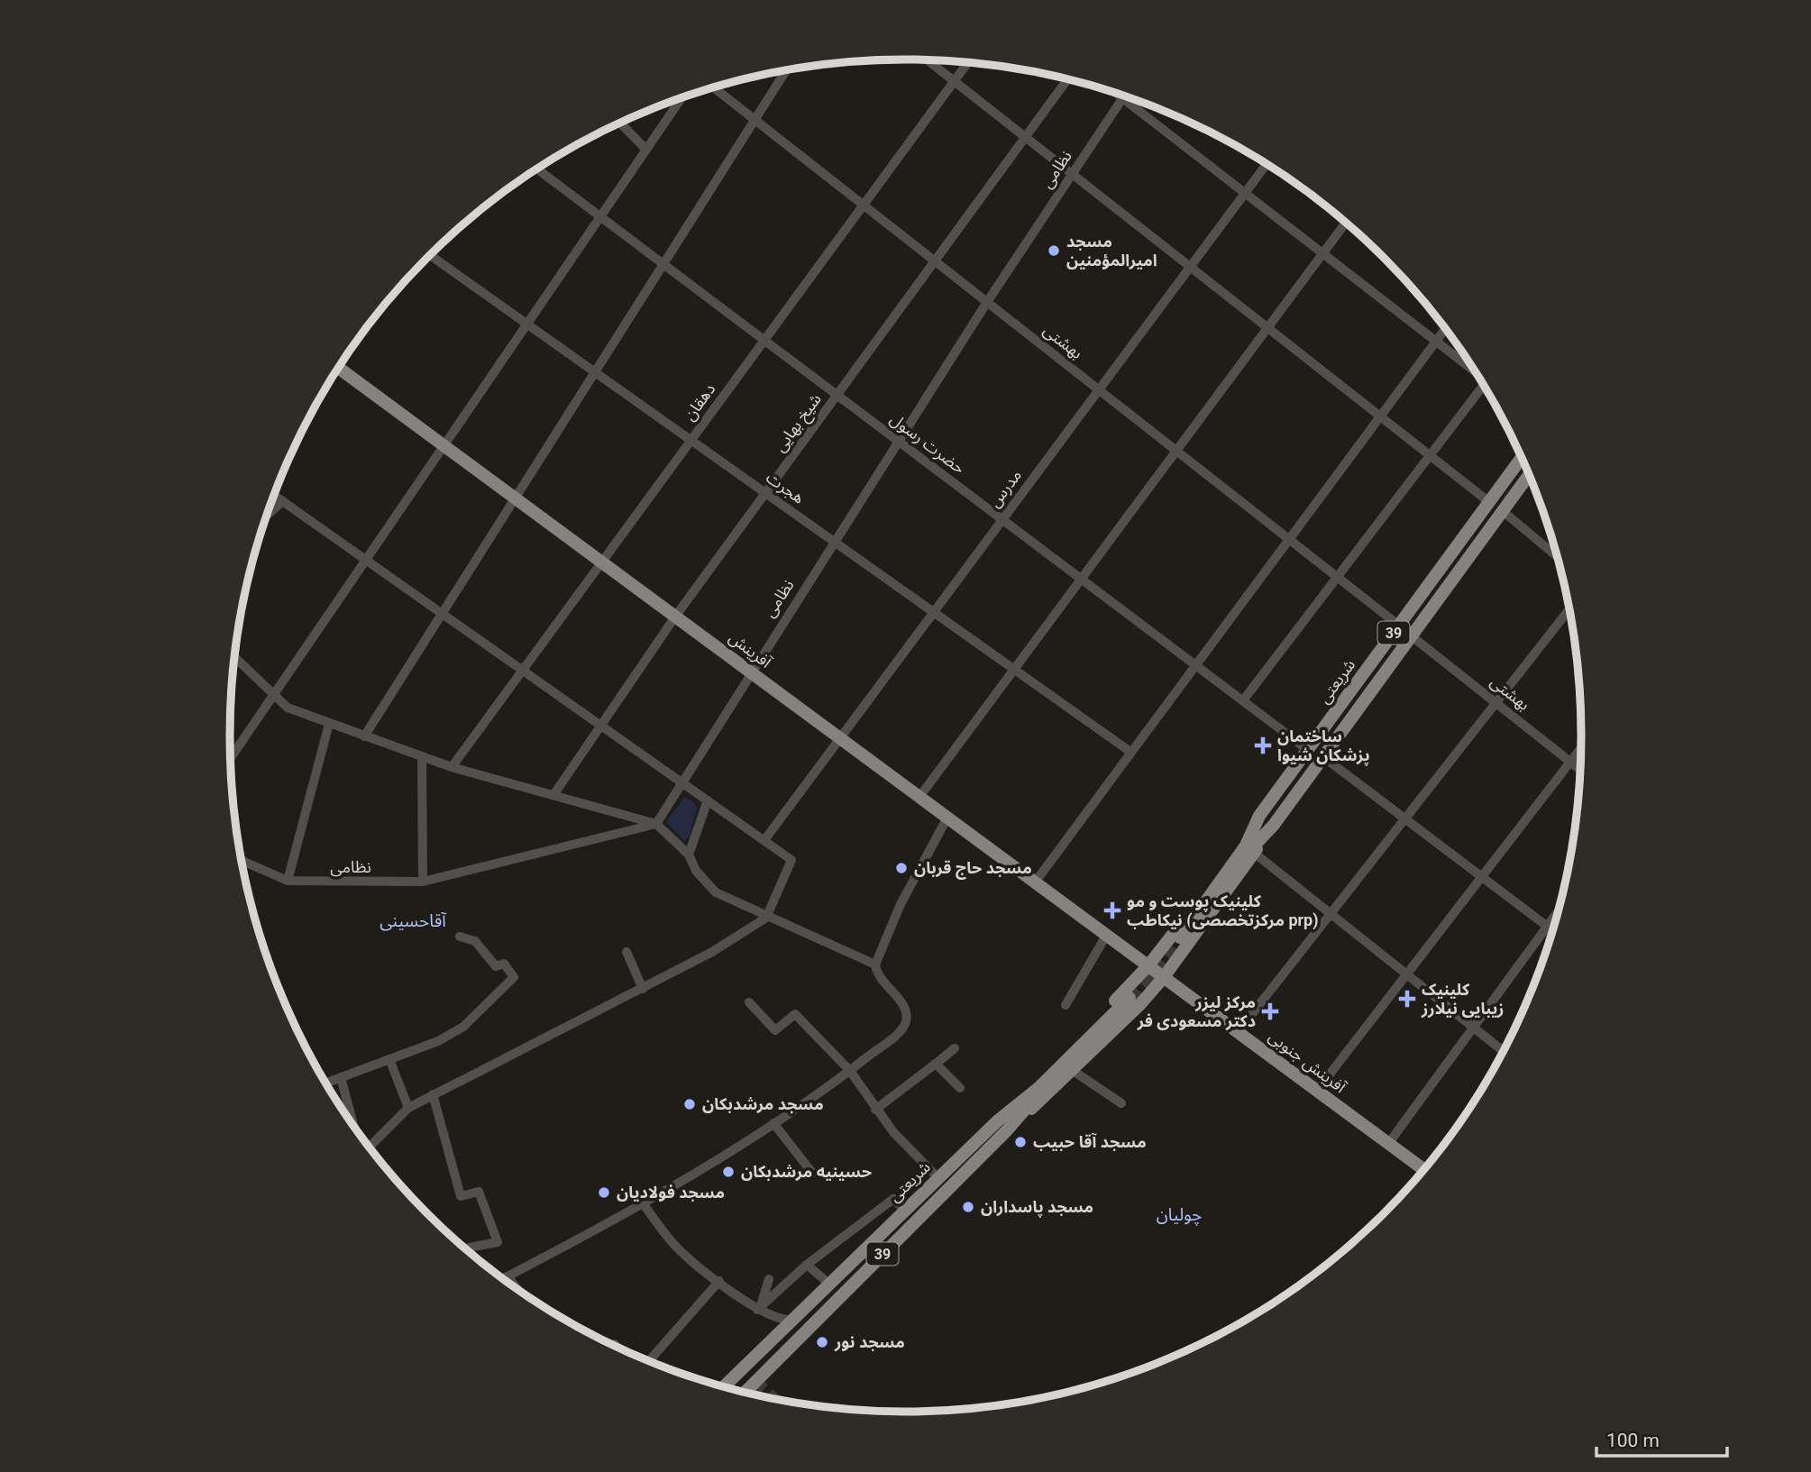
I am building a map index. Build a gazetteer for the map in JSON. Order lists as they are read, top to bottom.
{
  "streets": {
    "main road": [
      "39",
      "آفرینش",
      "شریعتی",
      "آفرینش جنوبی"
    ],
    "street": [
      "نظامی",
      "بهشتی",
      "دهقان",
      "شیخ بهایی",
      "حضرت رسول",
      "هجرت",
      "مدرس"
    ]
  },
  "crossings": [
    ["نظامی", "بهشتی"],
    ["نظامی", "حضرت رسول"],
    ["نظامی", "هجرت"],
    ["نظامی", "آفرینش"],
    ["بهشتی", "دهقان"],
    ["بهشتی", "شیخ بهایی"],
    ["بهشتی", "مدرس"],
    ["بهشتی", "شریعتی"],
    ["دهقان", "حضرت رسول"],
    ["دهقان", "هجرت"],
    ["دهقان", "آفرینش"],
    ["شیخ بهایی", "حضرت رسول"],
    ["شیخ بهایی", "هجرت"],
    ["شیخ بهایی", "آفرینش"],
    ["حضرت رسول", "مدرس"],
    ["حضرت رسول", "شریعتی"],
    ["هجرت", "مدرس"],
    ["مدرس", "آفرینش"],
    ["39", "شریعتی"],
    ["آفرینش", "آفرینش جنوبی"]
  ],
  "districts": ["آقاحسینی", "چولیان"],
  "places": {
    "other": [
      "مسجد امیرالمؤمنین",
      "مسجد حاج قربان",
      "مسجد مرشدبکان",
      "مسجد آقا حبیب",
      "حسینیه مرشدبکان",
      "مسجد فولادیان",
      "مسجد پاسداران",
      "مسجد نور"
    ],
    "health": [
      "ساختمان پزشکان شیوا",
      "کلینیک پوست و مو نیکاطب (مرکزتخصصی prp)",
      "کلینیک زیبایی نیلارز",
      "مرکز لیزر دکتر مسعودی فر"
    ]
  },
  "scale_bar": "100 m"
}
